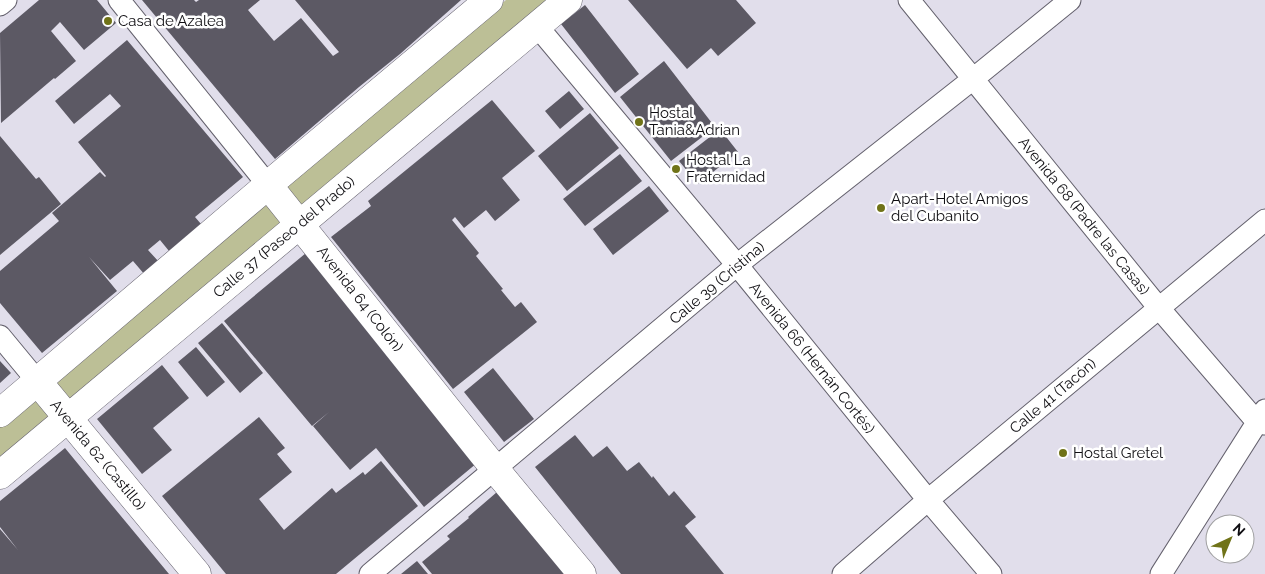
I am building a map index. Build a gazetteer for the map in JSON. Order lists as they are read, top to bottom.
{
  "streets": {
    "main road": ["Calle 37 (Paseo del Prado)", "Avenida 64 (Colón)", "Avenida 62 (Castillo)"],
    "street": [
      "Avenida 68 (Padre las Casas)",
      "Calle 39 (Cristina)",
      "Avenida 66 (Hernán Cortés)",
      "Calle 41 (Tacón)"
    ]
  },
  "crossings": [
    ["Avenida 68 (Padre las Casas)", "Calle 39 (Cristina)"],
    ["Avenida 68 (Padre las Casas)", "Calle 41 (Tacón)"],
    ["Calle 37 (Paseo del Prado)", "Avenida 64 (Colón)"],
    ["Calle 37 (Paseo del Prado)", "Avenida 66 (Hernán Cortés)"],
    ["Calle 37 (Paseo del Prado)", "Avenida 62 (Castillo)"],
    ["Calle 39 (Cristina)", "Avenida 64 (Colón)"],
    ["Calle 39 (Cristina)", "Avenida 66 (Hernán Cortés)"],
    ["Avenida 66 (Hernán Cortés)", "Calle 41 (Tacón)"]
  ],
  "places": [
    "Casa de Azalea",
    "Hostal Tania&Adrian",
    "Hostal La Fraternidad",
    "Apart-Hotel Amigos del Cubanito",
    "Hostal Gretel"
  ],
  "north": "top right"
}
